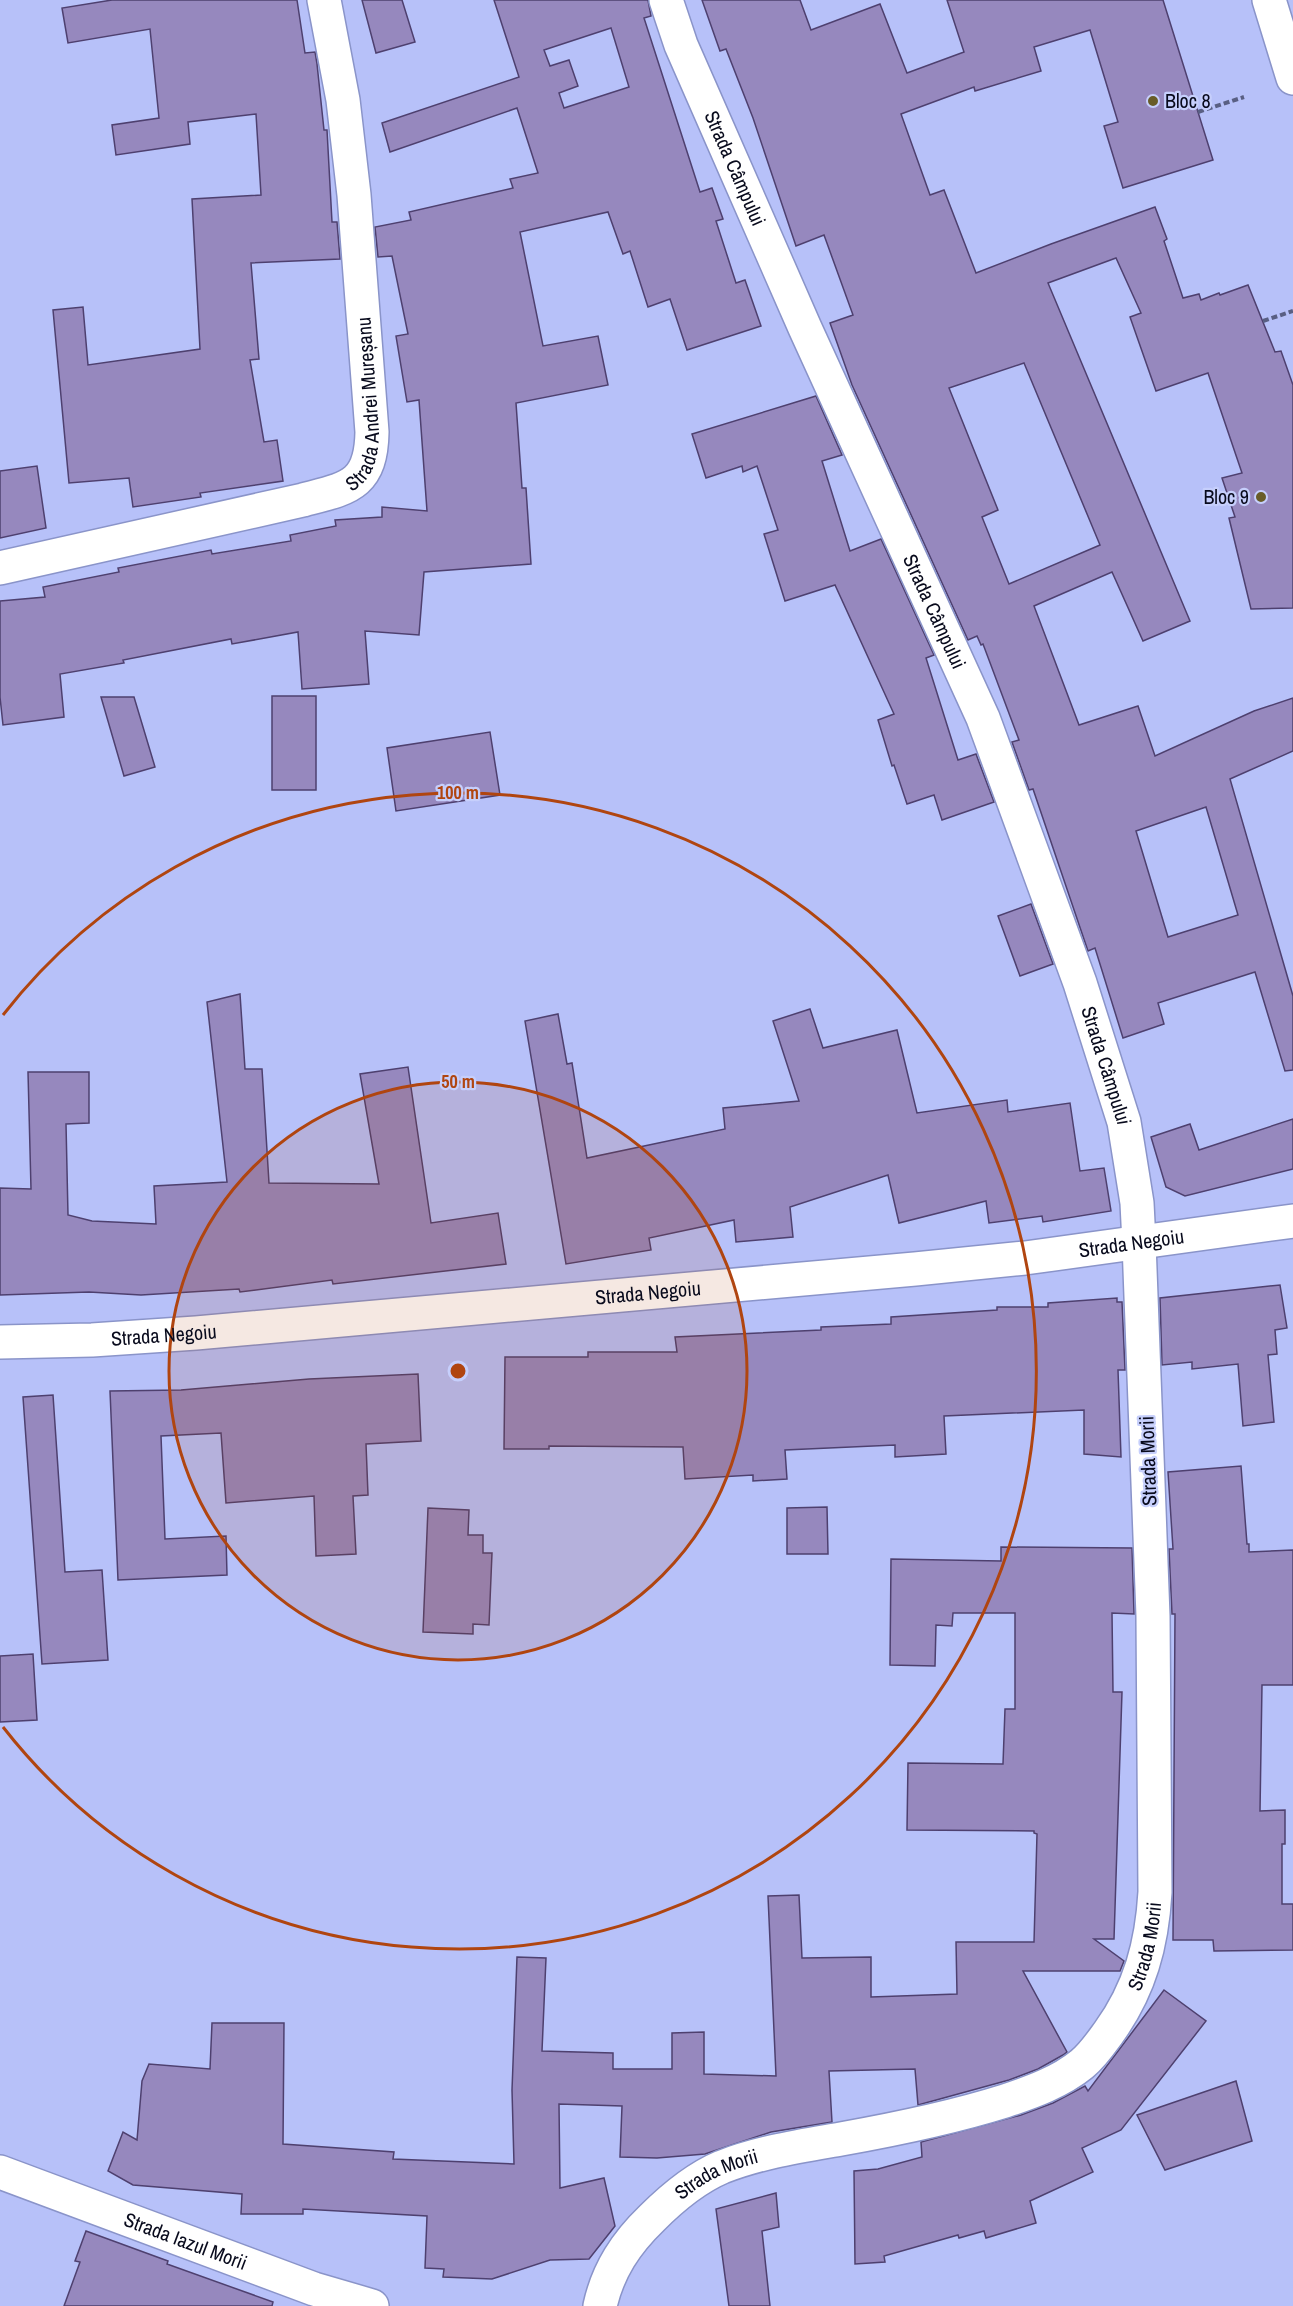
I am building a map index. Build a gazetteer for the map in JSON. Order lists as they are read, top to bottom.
{
  "streets": {
    "street": [
      "Strada Câmpului",
      "Strada Andrei Mureșanu",
      "Strada Negoiu",
      "Strada Morii",
      "Strada Iazul Morii"
    ]
  },
  "crossings": [
    ["Strada Câmpului", "Strada Negoiu"],
    ["Strada Câmpului", "Strada Morii"],
    ["Strada Negoiu", "Strada Morii"]
  ],
  "places": ["Bloc 8", "Bloc 9"],
  "rings": ["100 m", "50 m"]
}
